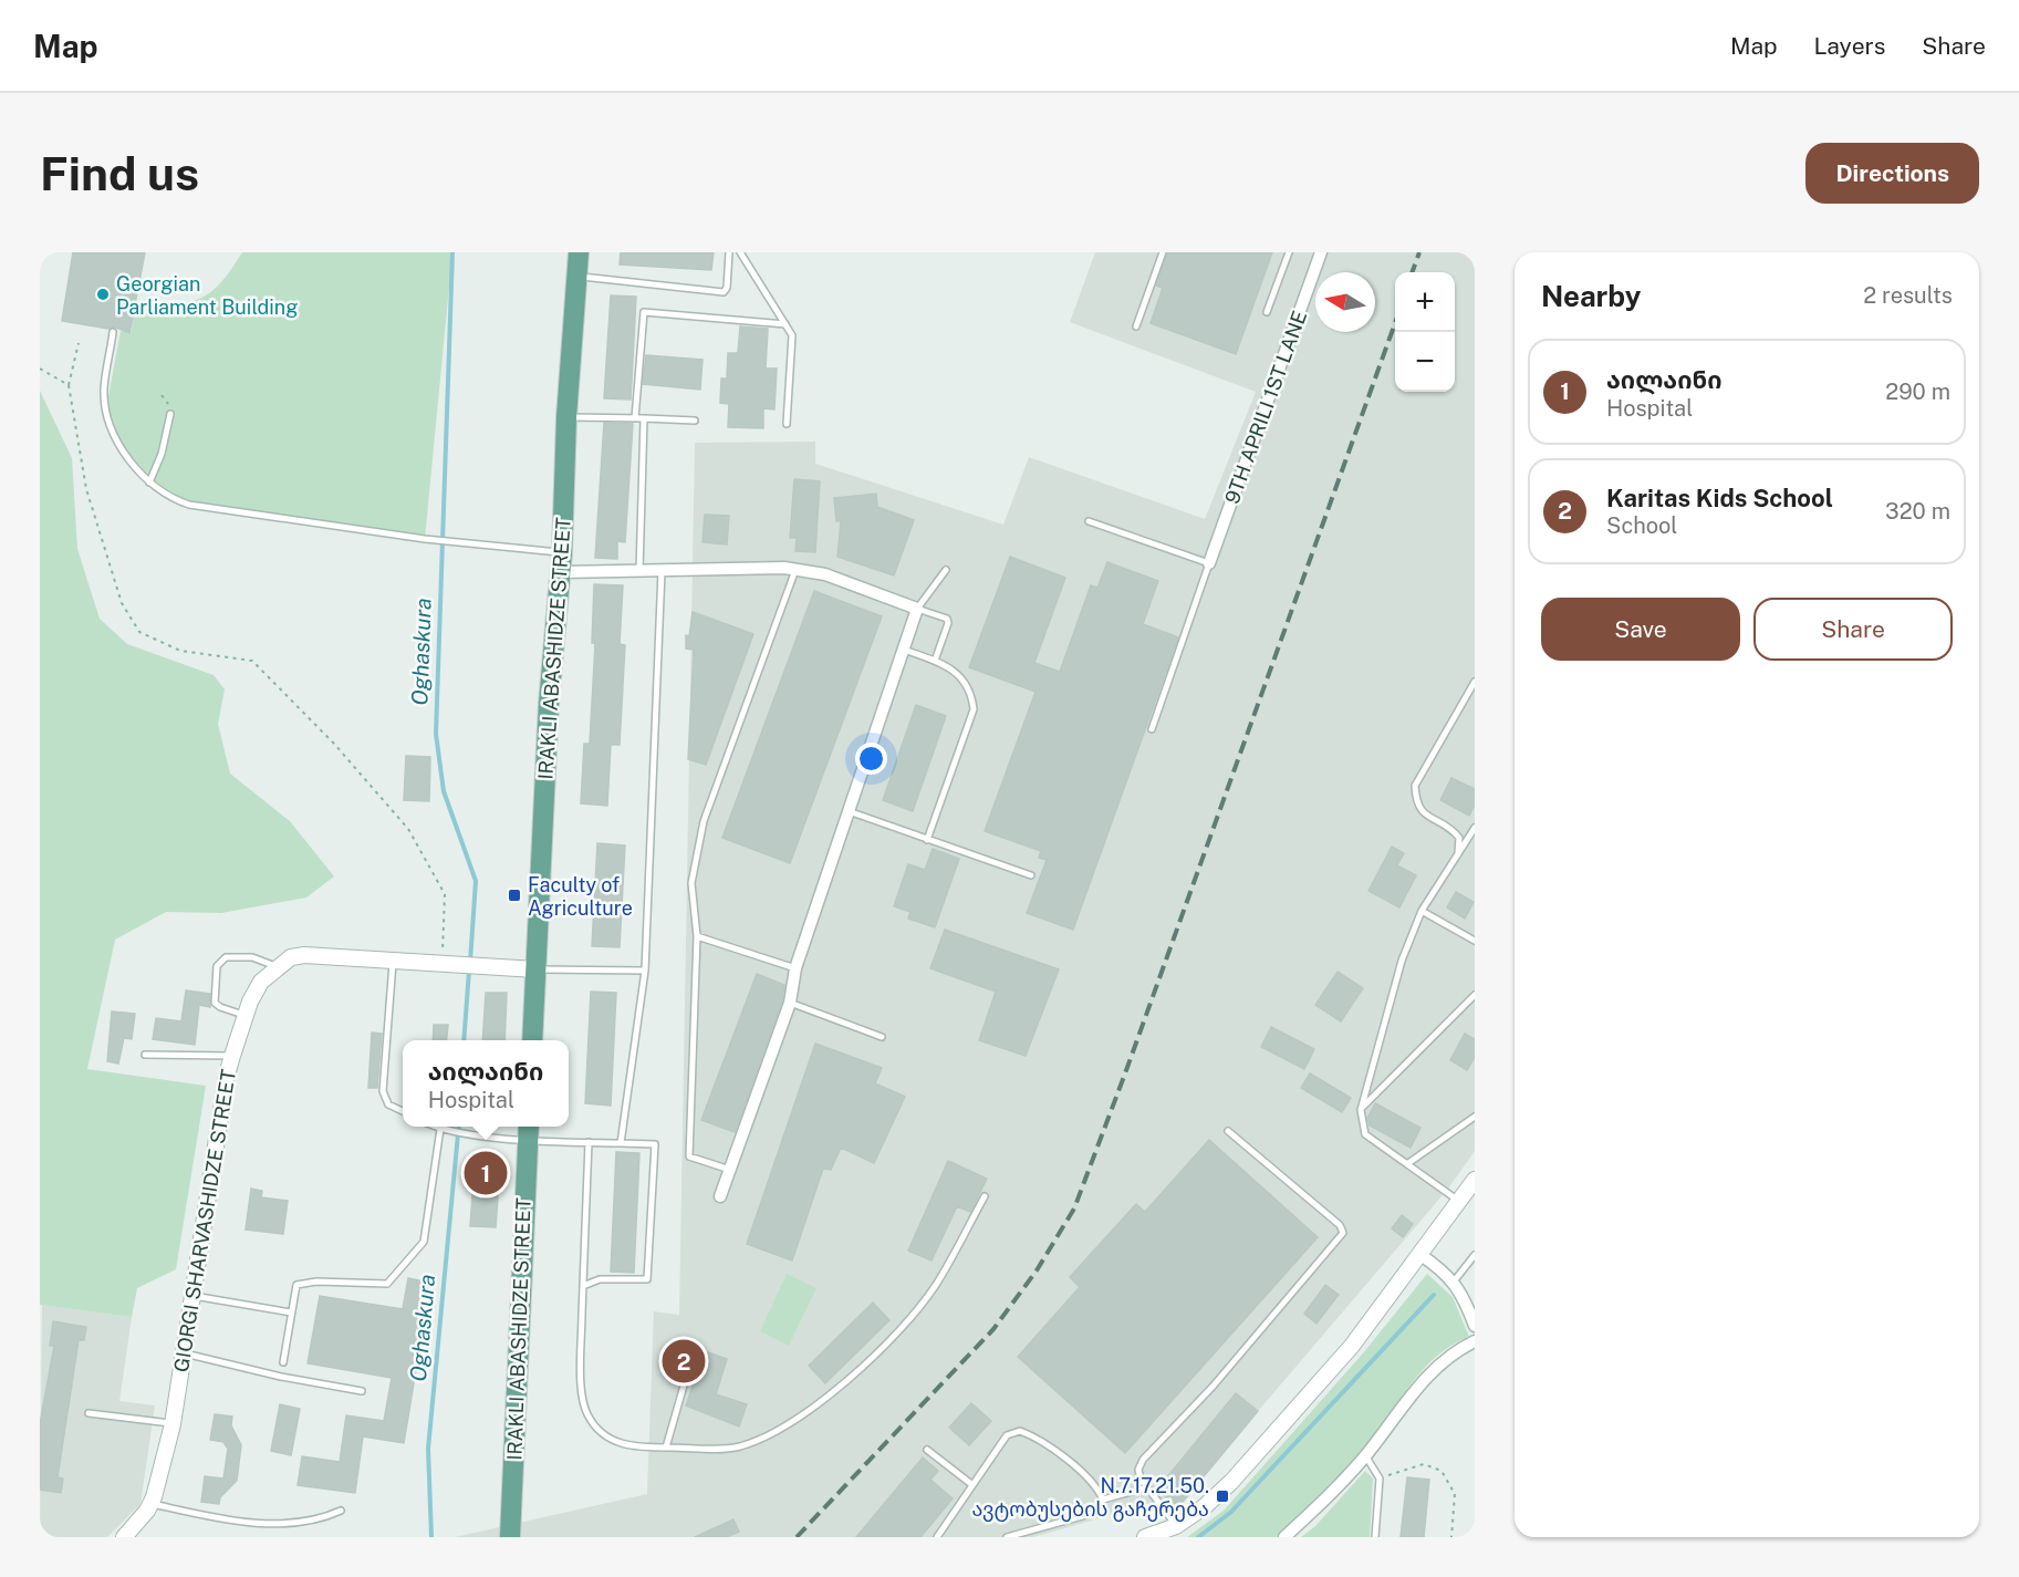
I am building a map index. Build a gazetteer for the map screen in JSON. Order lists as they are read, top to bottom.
{
  "streets": {
    "main road": ["IRAKLI ABASHIDZE STREET"],
    "street": ["9TH APRILI 1ST LANE", "GIORGI SHARVASHIDZE STREET"]
  },
  "crossings": [
    ["IRAKLI ABASHIDZE STREET", "GIORGI SHARVASHIDZE STREET"]
  ],
  "water": ["Oghaskura"],
  "places": {
    "other": ["Georgian Parliament Building"],
    "transit": ["Faculty of Agriculture", "N.7.17.21.50. ავტობუსების გაჩერება"]
  },
  "north": "left",
  "page": {
    "header": "Map",
    "nav": ["Map", "Layers", "Share"],
    "buttons": [
      "Directions",
      ["Save", "Share"]
    ],
    "title": "Find us",
    "heading": ["Nearby", "2 results"],
    "map_buttons": ["+", "−"],
    "list": [
      {
        "mark": "1",
        "name": "აილაინი",
        "note": "Hospital",
        "value": "290 m"
      },
      {
        "mark": "2",
        "name": "Karitas Kids School",
        "note": "School",
        "value": "320 m"
      }
    ],
    "popup": ["აილაინი", "Hospital"],
    "pins": ["1", "2"]
  }
}
